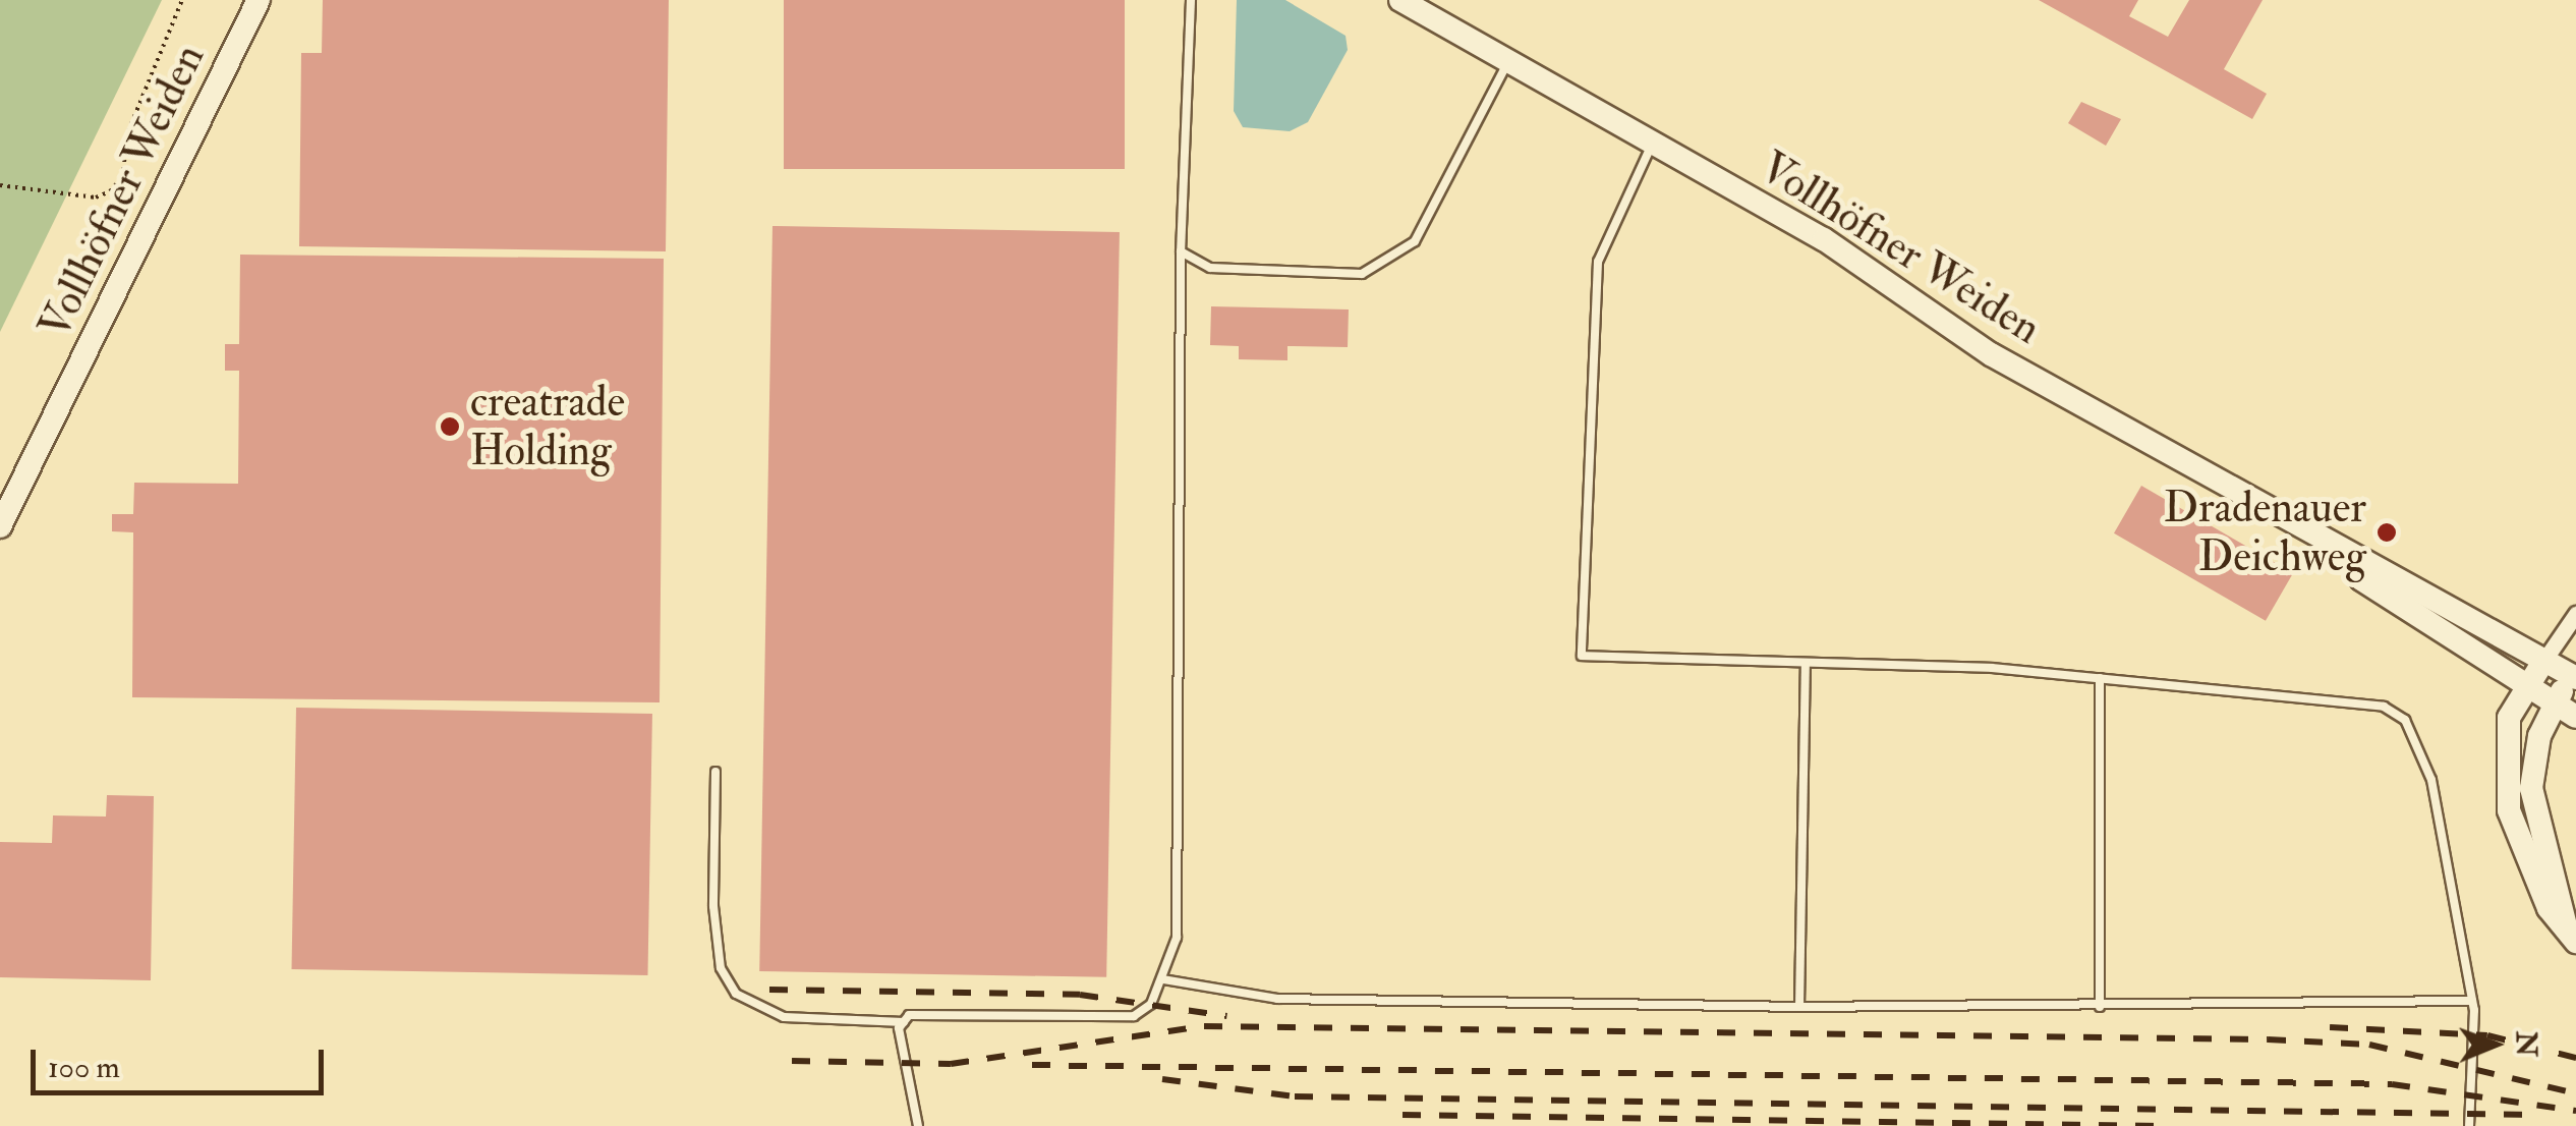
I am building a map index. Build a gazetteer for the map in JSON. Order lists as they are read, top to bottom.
{
  "streets": {
    "main road": ["Vollhöfner Weiden"]
  },
  "places": ["creatrade Holding", "Dradenauer Deichweg"],
  "scale_bar": "100 m",
  "north": "right"
}
